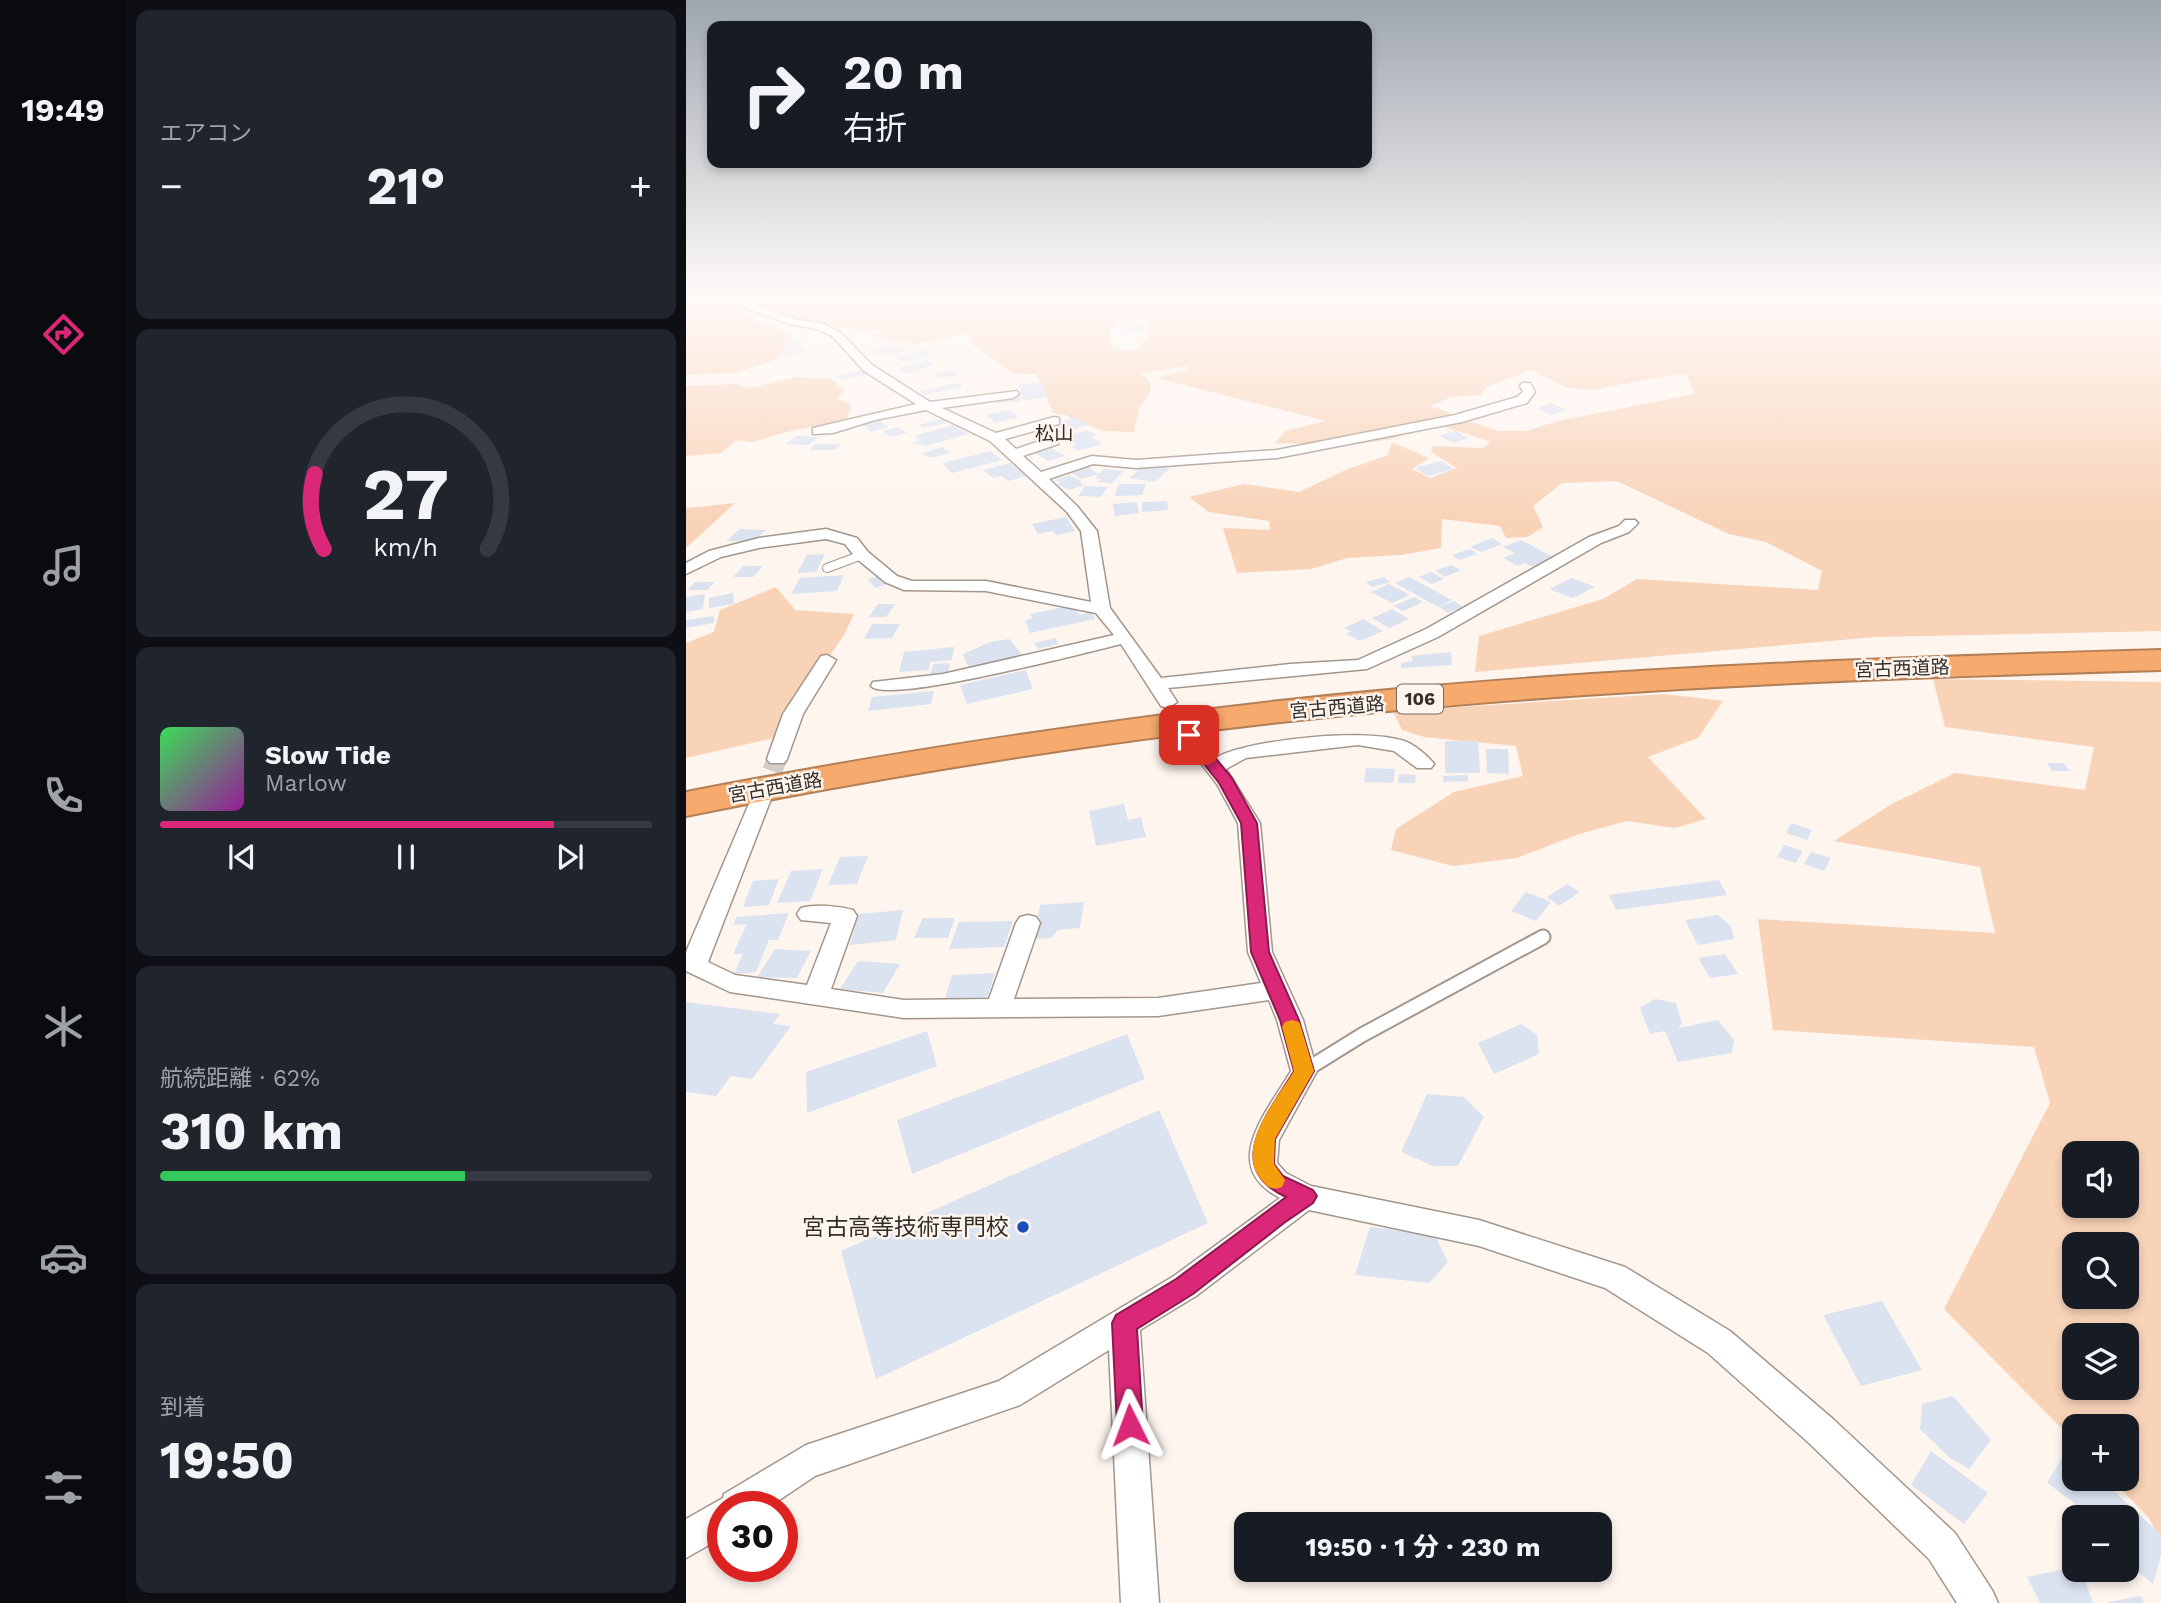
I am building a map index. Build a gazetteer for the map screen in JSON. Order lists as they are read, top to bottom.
{
  "streets": {
    "highway": ["宮古西道路", "106"]
  },
  "districts": ["松山"],
  "places": ["宮古高等技術専門校"],
  "page": {
    "tabs": "19:49",
    "tile": [
      "エアコン",
      ["航続距離 · 62%", "310 km"],
      ["到着", "19:50"]
    ],
    "turn": ["20 m", "右折"],
    "heat": ["−", "21°", "+"],
    "song": ["Slow Tide", "Marlow"],
    "map_buttons": ["+", "−"],
    "limit": "30",
    "trip": "19:50 · 1 分 · 230 m",
    "gauge": ["27", "km/h"]
  }
}
